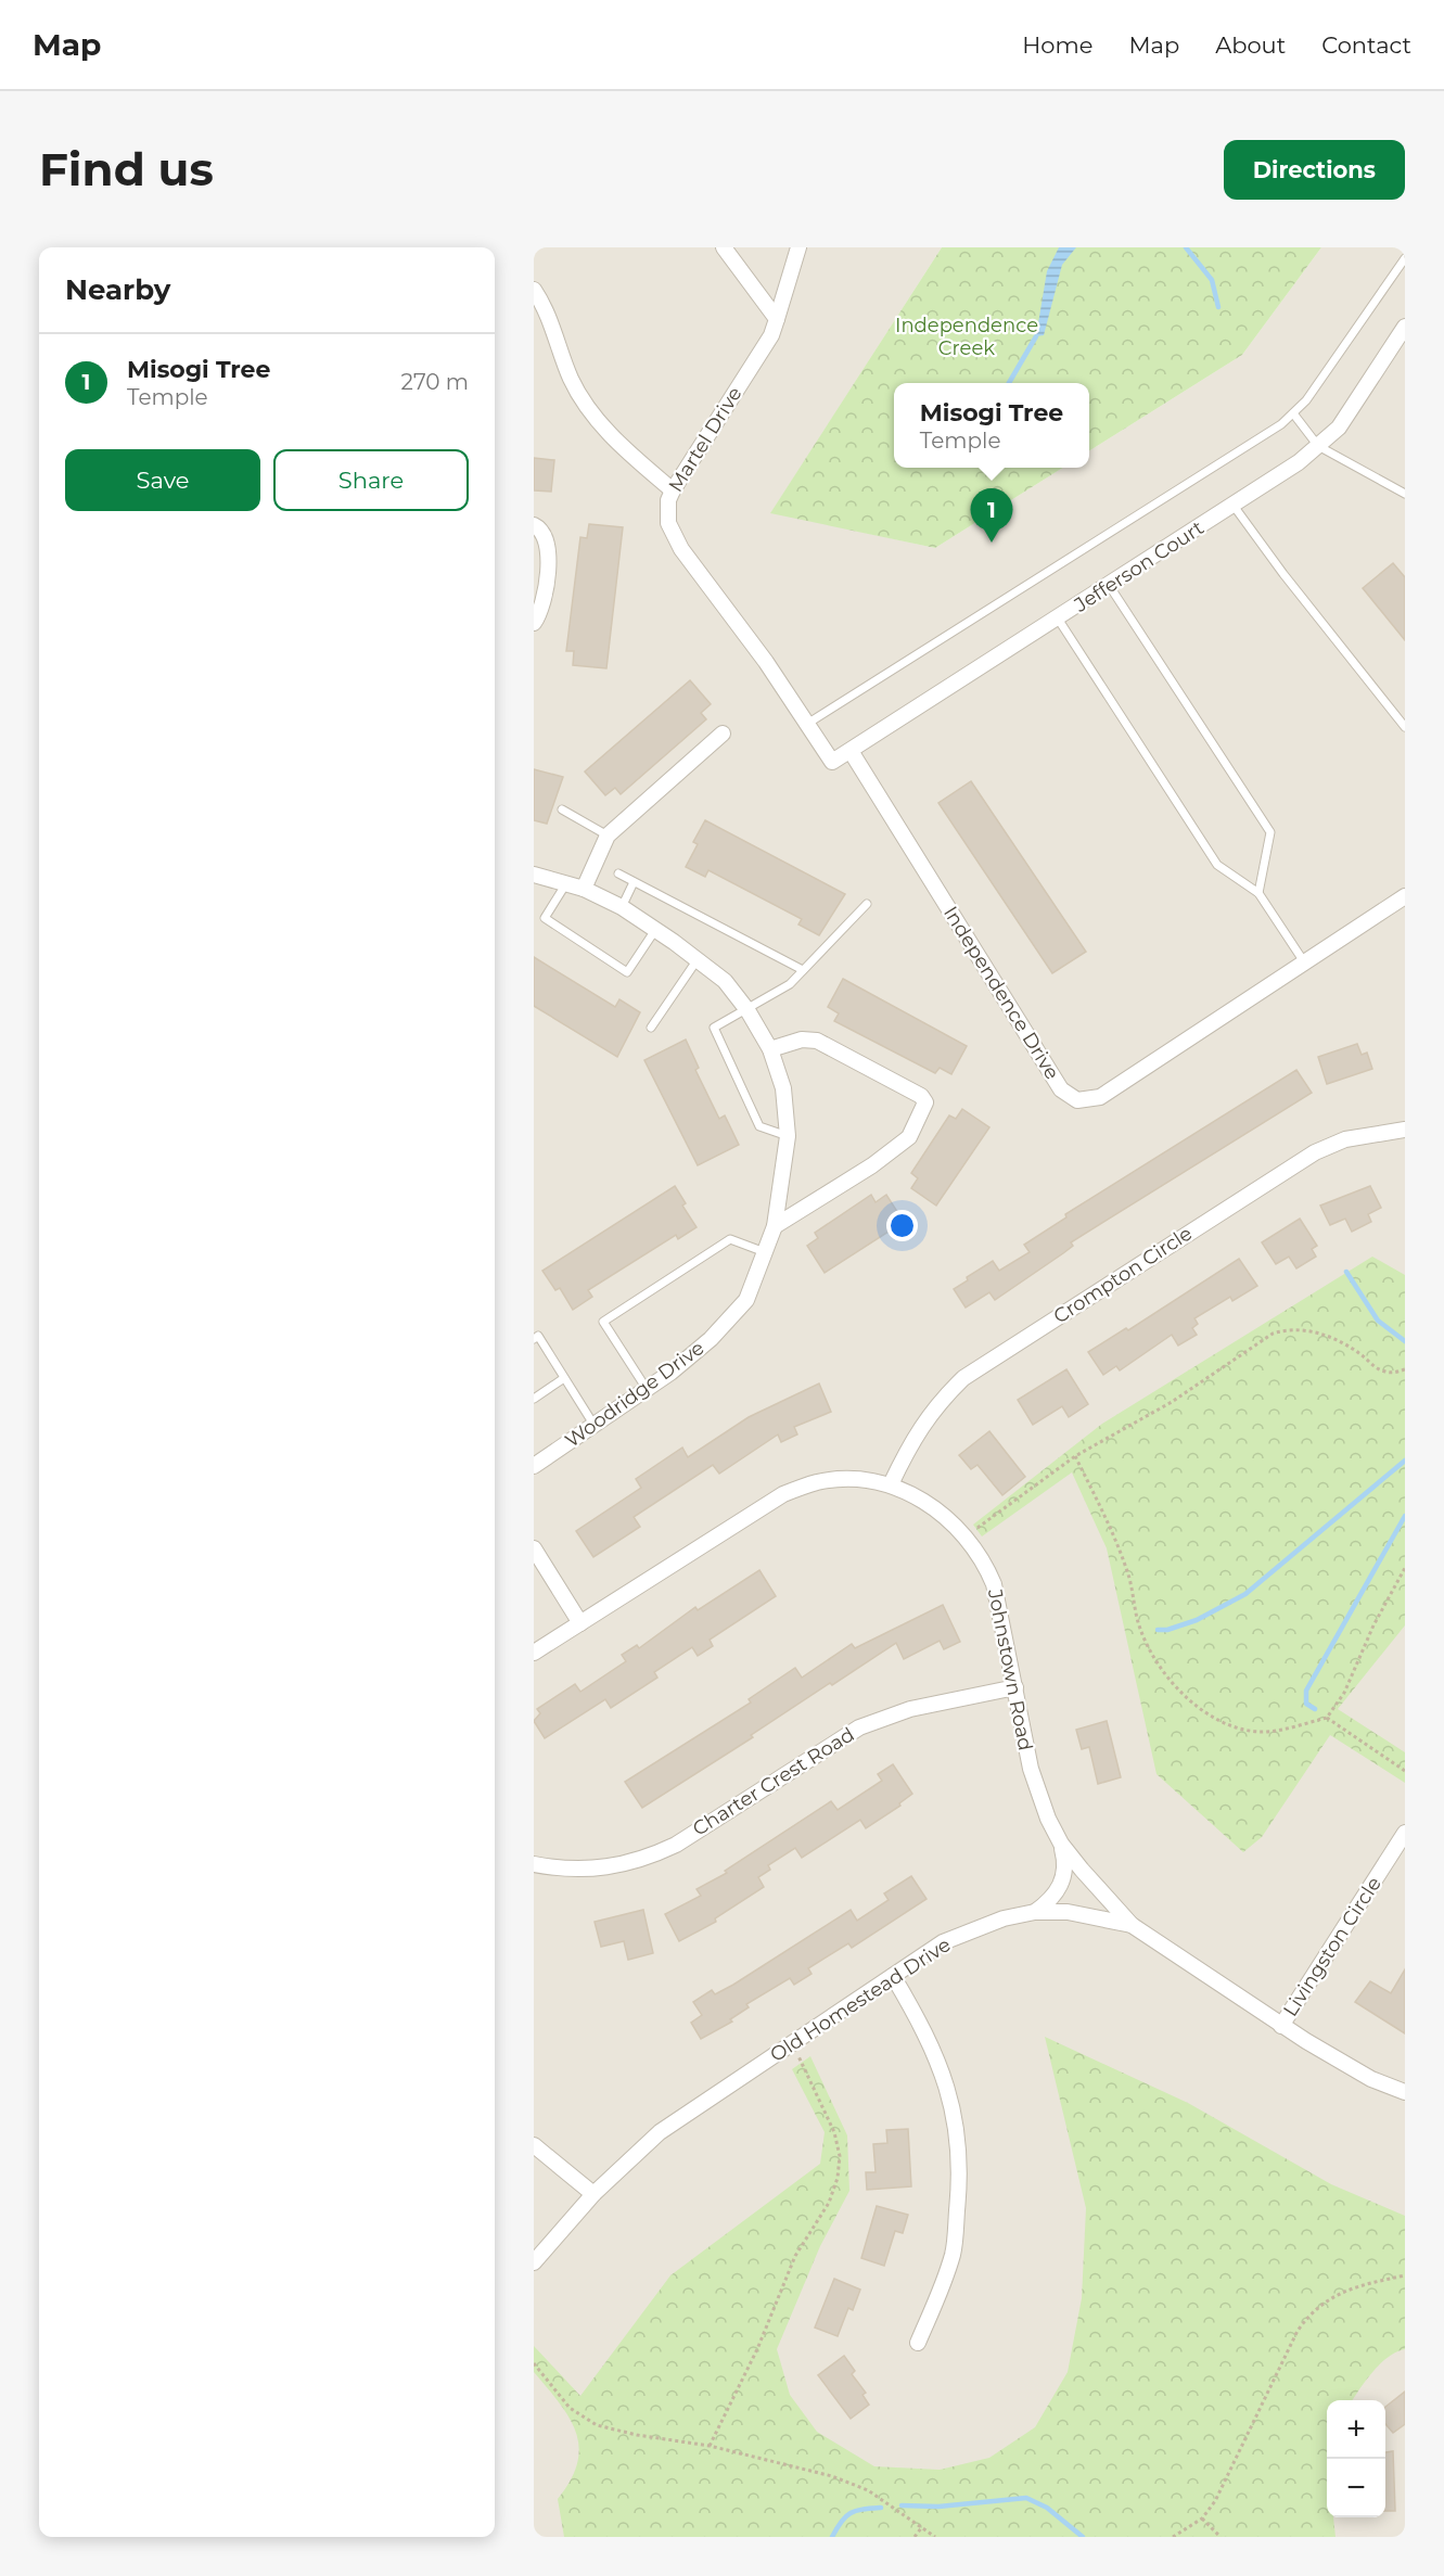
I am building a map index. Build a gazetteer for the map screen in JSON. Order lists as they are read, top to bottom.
{
  "streets": {
    "street": [
      "Martel Drive",
      "Jefferson Court",
      "Independence Drive",
      "Crompton Circle",
      "Woodridge Drive",
      "Johnstown Road",
      "Charter Crest Road",
      "Livingston Circle",
      "Old Homestead Drive"
    ]
  },
  "crossings": [
    ["Martel Drive", "Jefferson Court"],
    ["Jefferson Court", "Independence Drive"],
    ["Crompton Circle", "Johnstown Road"],
    ["Johnstown Road", "Charter Crest Road"],
    ["Johnstown Road", "Old Homestead Drive"],
    ["Livingston Circle", "Old Homestead Drive"]
  ],
  "parks": ["Independence Creek"],
  "page": {
    "header": "Map",
    "nav": [
      "Home",
      "Map",
      "About",
      "Contact"
    ],
    "buttons": [
      "Directions",
      ["Save", "Share"]
    ],
    "title": "Find us",
    "heading": "Nearby",
    "list": [
      {
        "mark": "1",
        "name": "Misogi Tree",
        "note": "Temple",
        "value": "270 m"
      }
    ],
    "popup": ["Misogi Tree", "Temple"],
    "pins": "1",
    "map_buttons": ["+", "−"]
  }
}
